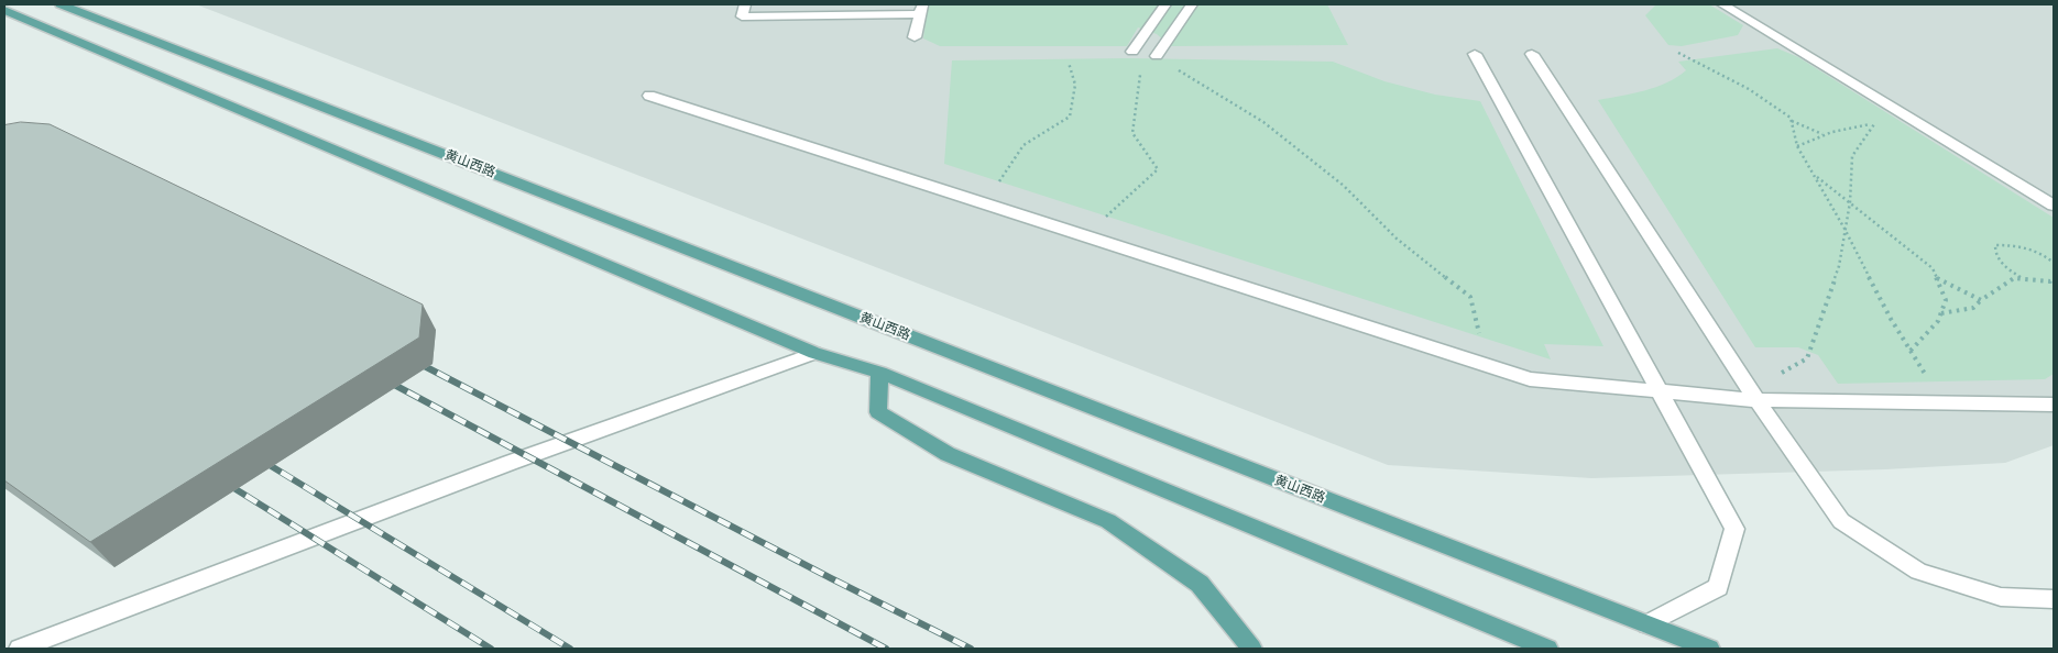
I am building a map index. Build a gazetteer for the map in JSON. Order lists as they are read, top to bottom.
{
  "streets": {
    "main road": ["黄山西路"]
  }
}
